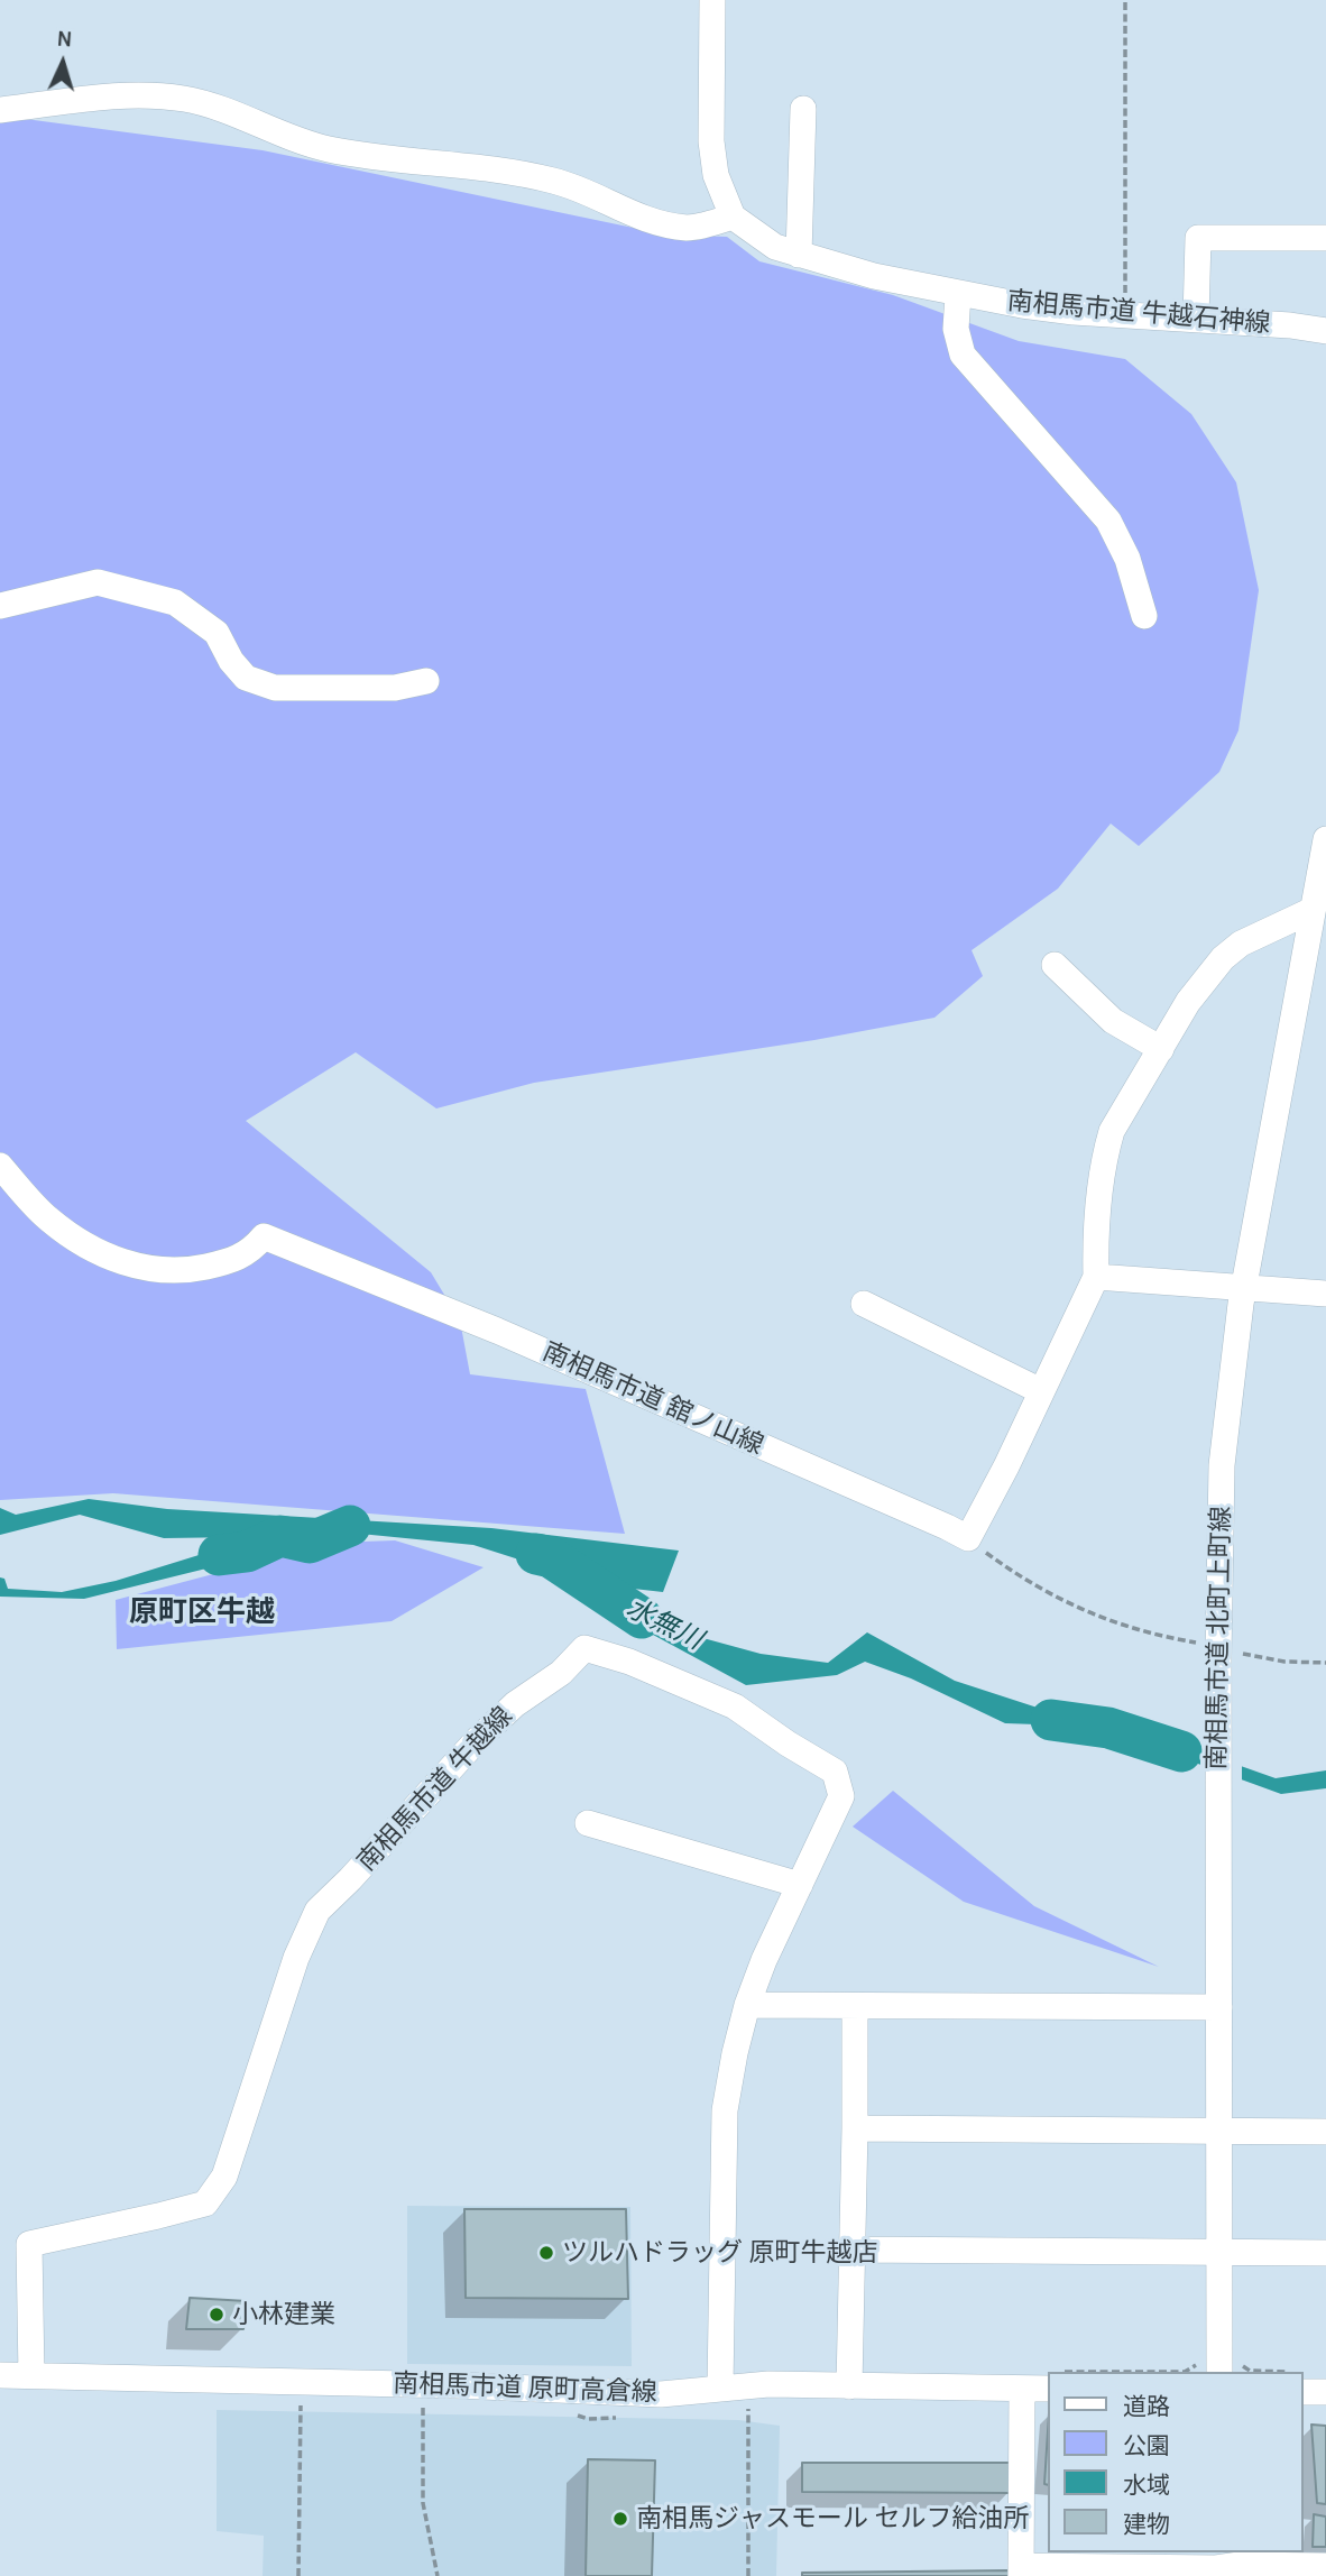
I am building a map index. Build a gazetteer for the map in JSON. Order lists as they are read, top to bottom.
{
  "streets": {
    "street": [
      "南相馬市道 牛越石神線",
      "南相馬市道 舘ノ山線",
      "南相馬市道 北町上町線",
      "南相馬市道 牛越線",
      "南相馬市道 原町高倉線"
    ]
  },
  "crossings": [
    ["南相馬市道 牛越線", "南相馬市道 原町高倉線"]
  ],
  "districts": ["原町区牛越"],
  "water": ["水無川"],
  "places": ["ツルハドラッグ 原町牛越店", "小林建業", "南相馬ジャスモール セルフ給油所"],
  "legend": [
    "道路",
    "公園",
    "水域",
    "建物"
  ],
  "north": "top"
}
